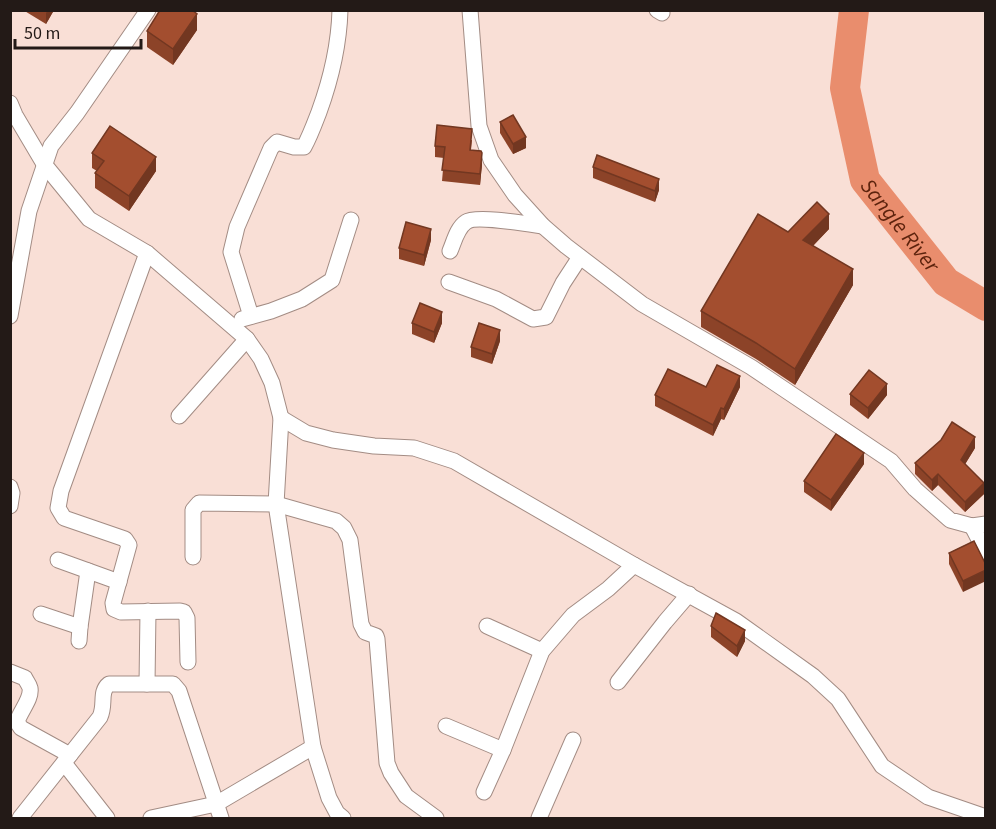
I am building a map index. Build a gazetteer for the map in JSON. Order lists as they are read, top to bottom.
{
  "water": ["Sangle River"],
  "scale_bar": "50 m"
}
